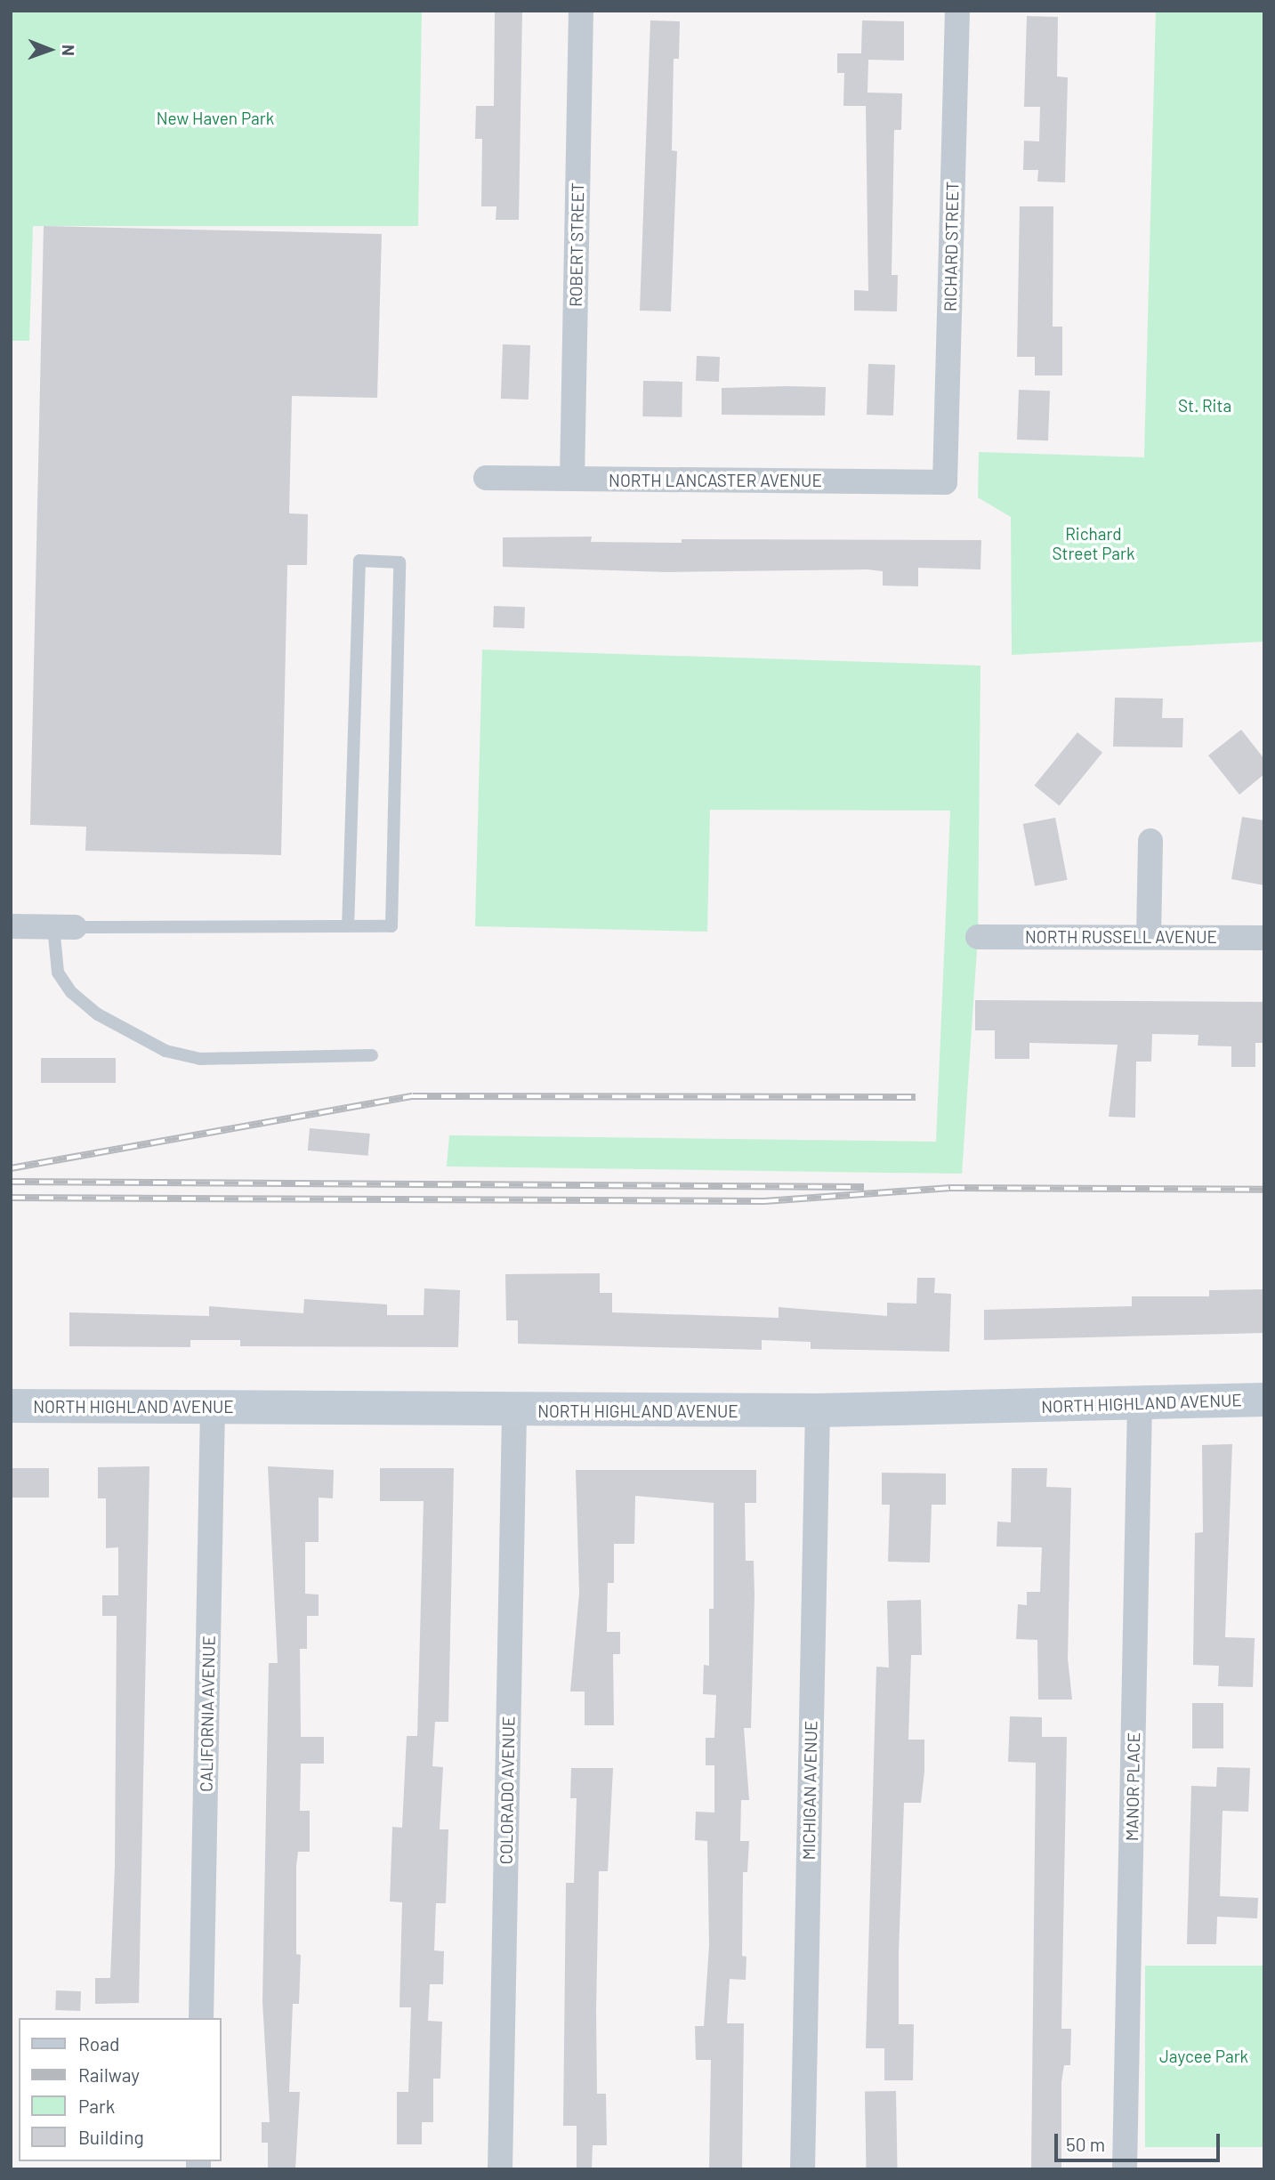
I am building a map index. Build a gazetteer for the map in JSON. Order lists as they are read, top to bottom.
{
  "streets": {
    "street": [
      "ROBERT STREET",
      "RICHARD STREET",
      "NORTH LANCASTER AVENUE",
      "NORTH RUSSELL AVENUE",
      "NORTH HIGHLAND AVENUE",
      "CALIFORNIA AVENUE",
      "MANOR PLACE",
      "COLORADO AVENUE",
      "MICHIGAN AVENUE"
    ]
  },
  "crossings": [
    ["ROBERT STREET", "NORTH LANCASTER AVENUE"],
    ["RICHARD STREET", "NORTH LANCASTER AVENUE"],
    ["NORTH HIGHLAND AVENUE", "CALIFORNIA AVENUE"],
    ["NORTH HIGHLAND AVENUE", "MANOR PLACE"],
    ["NORTH HIGHLAND AVENUE", "COLORADO AVENUE"],
    ["NORTH HIGHLAND AVENUE", "MICHIGAN AVENUE"]
  ],
  "parks": [
    "New Haven Park",
    "St. Rita",
    "Richard Street Park",
    "Jaycee Park"
  ],
  "legend": [
    "Road",
    "Railway",
    "Park",
    "Building"
  ],
  "scale_bar": "50 m",
  "north": "right"
}
